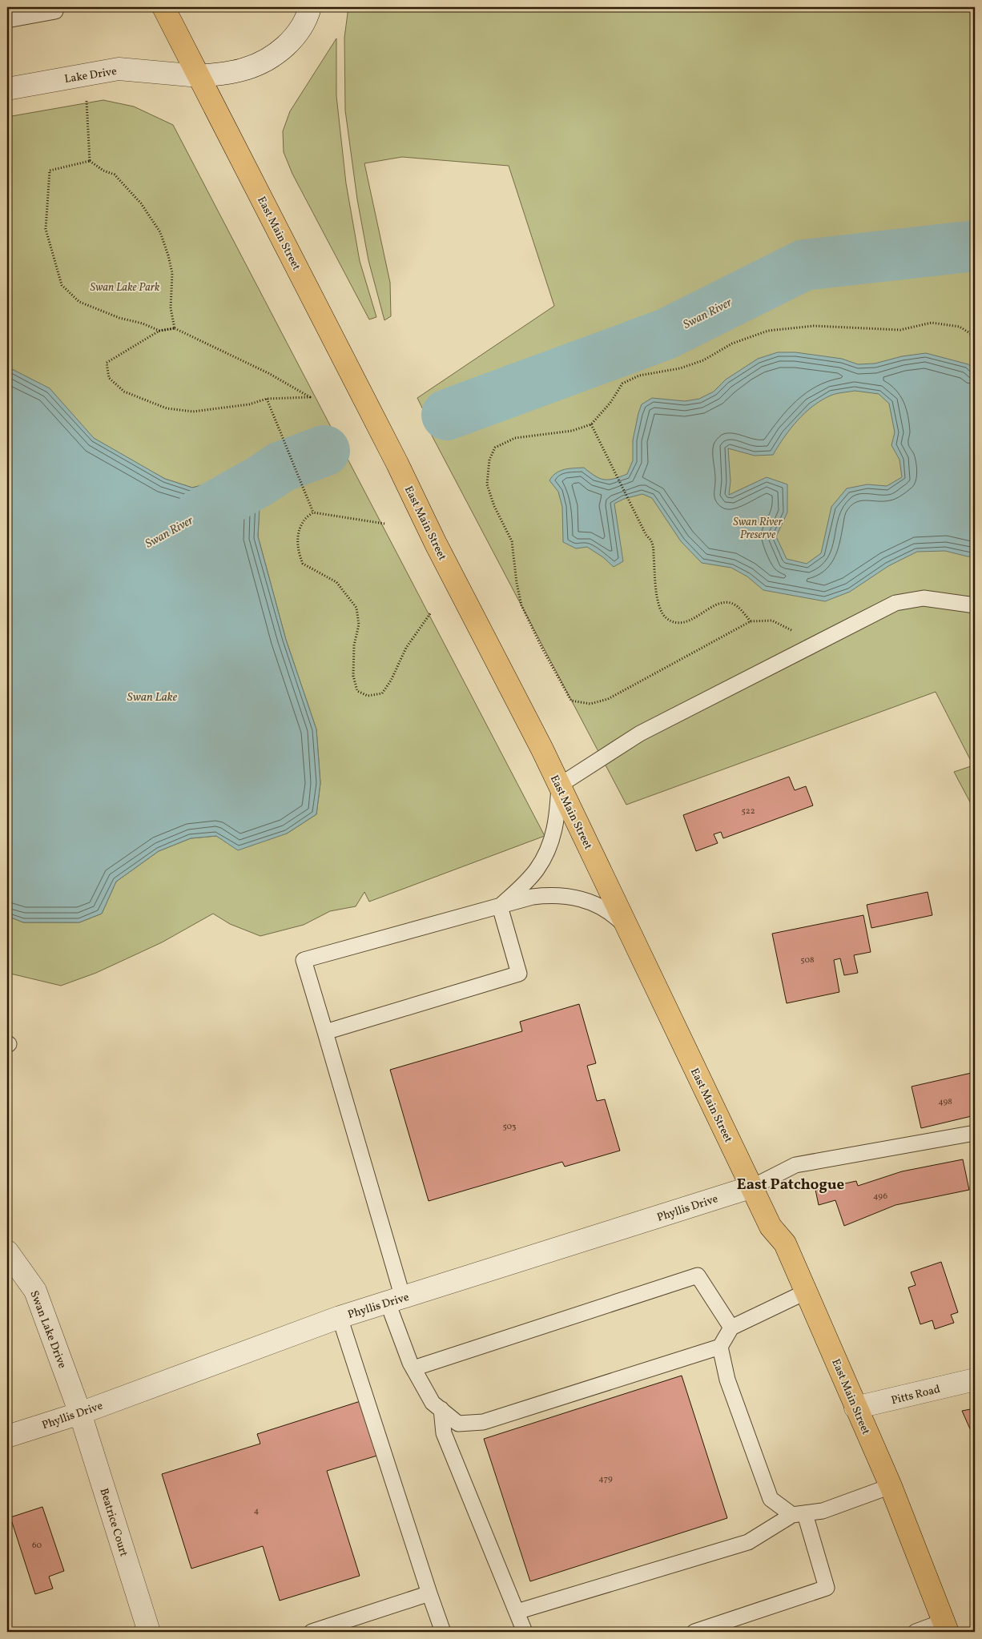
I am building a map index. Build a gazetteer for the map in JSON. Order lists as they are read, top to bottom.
{
  "streets": {
    "main road": ["East Main Street"],
    "street": [
      "Lake Drive",
      "Phyllis Drive",
      "Swan Lake Drive",
      "Pitts Road",
      "Beatrice Court"
    ]
  },
  "crossings": [
    ["Lake Drive", "East Main Street"],
    ["East Main Street", "Phyllis Drive"],
    ["East Main Street", "Pitts Road"],
    ["Phyllis Drive", "Swan Lake Drive"],
    ["Phyllis Drive", "Beatrice Court"],
    ["Swan Lake Drive", "Beatrice Court"]
  ],
  "districts": ["East Patchogue"],
  "water": ["Swan River", "Swan Lake"],
  "parks": ["Swan Lake Park", "Swan River Preserve"],
  "house_numbers": [
    "522",
    "508",
    "498",
    "503",
    "496",
    "479",
    "4",
    "60"
  ]
}
